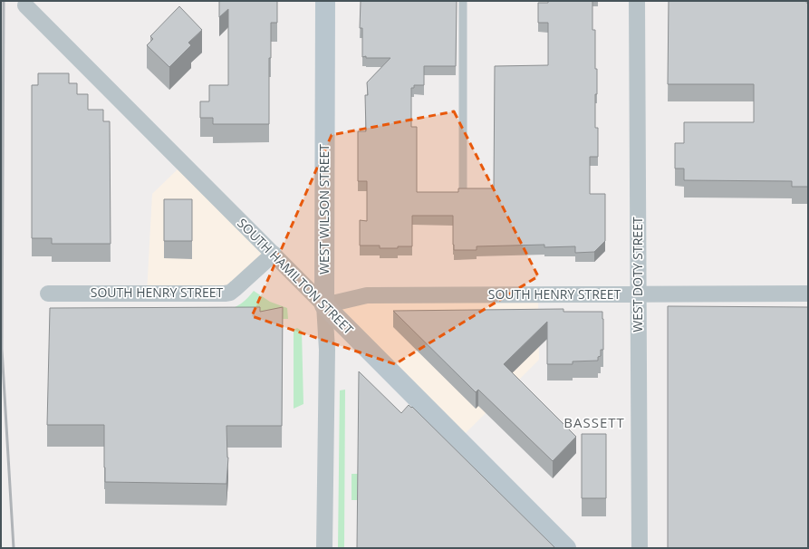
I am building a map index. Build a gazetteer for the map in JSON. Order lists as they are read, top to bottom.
{
  "streets": {
    "street": [
      "WEST WILSON STREET",
      "WEST DOTY STREET",
      "SOUTH HAMILTON STREET",
      "SOUTH HENRY STREET"
    ]
  },
  "crossings": [
    ["WEST WILSON STREET", "SOUTH HAMILTON STREET"],
    ["WEST WILSON STREET", "SOUTH HENRY STREET"],
    ["WEST DOTY STREET", "SOUTH HENRY STREET"],
    ["SOUTH HAMILTON STREET", "SOUTH HENRY STREET"]
  ],
  "districts": ["BASSETT"]
}
